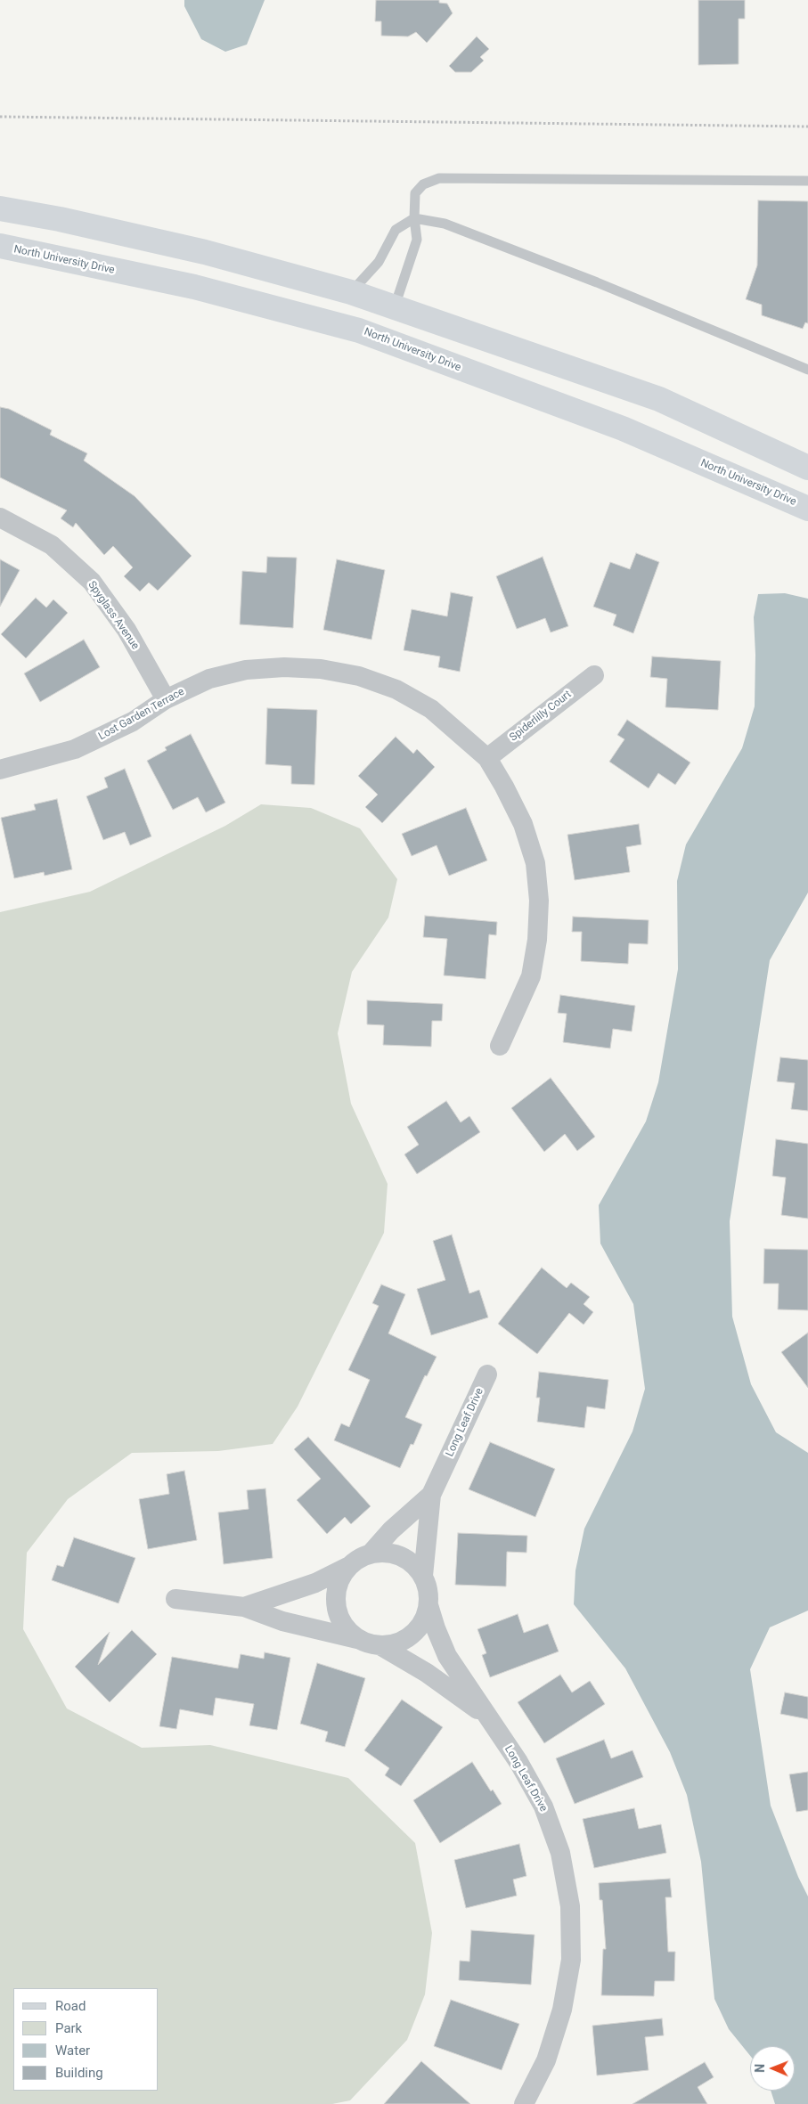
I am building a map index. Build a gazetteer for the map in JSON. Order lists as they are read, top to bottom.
{
  "streets": {
    "main road": ["North University Drive"],
    "street": [
      "Spyglass Avenue",
      "Lost Garden Terrace",
      "Spiderlilly Court",
      "Long Leaf Drive"
    ]
  },
  "crossings": [
    ["Spyglass Avenue", "Lost Garden Terrace"],
    ["Lost Garden Terrace", "Spiderlilly Court"]
  ],
  "legend": [
    "Road",
    "Park",
    "Water",
    "Building"
  ],
  "north": "left"
}
